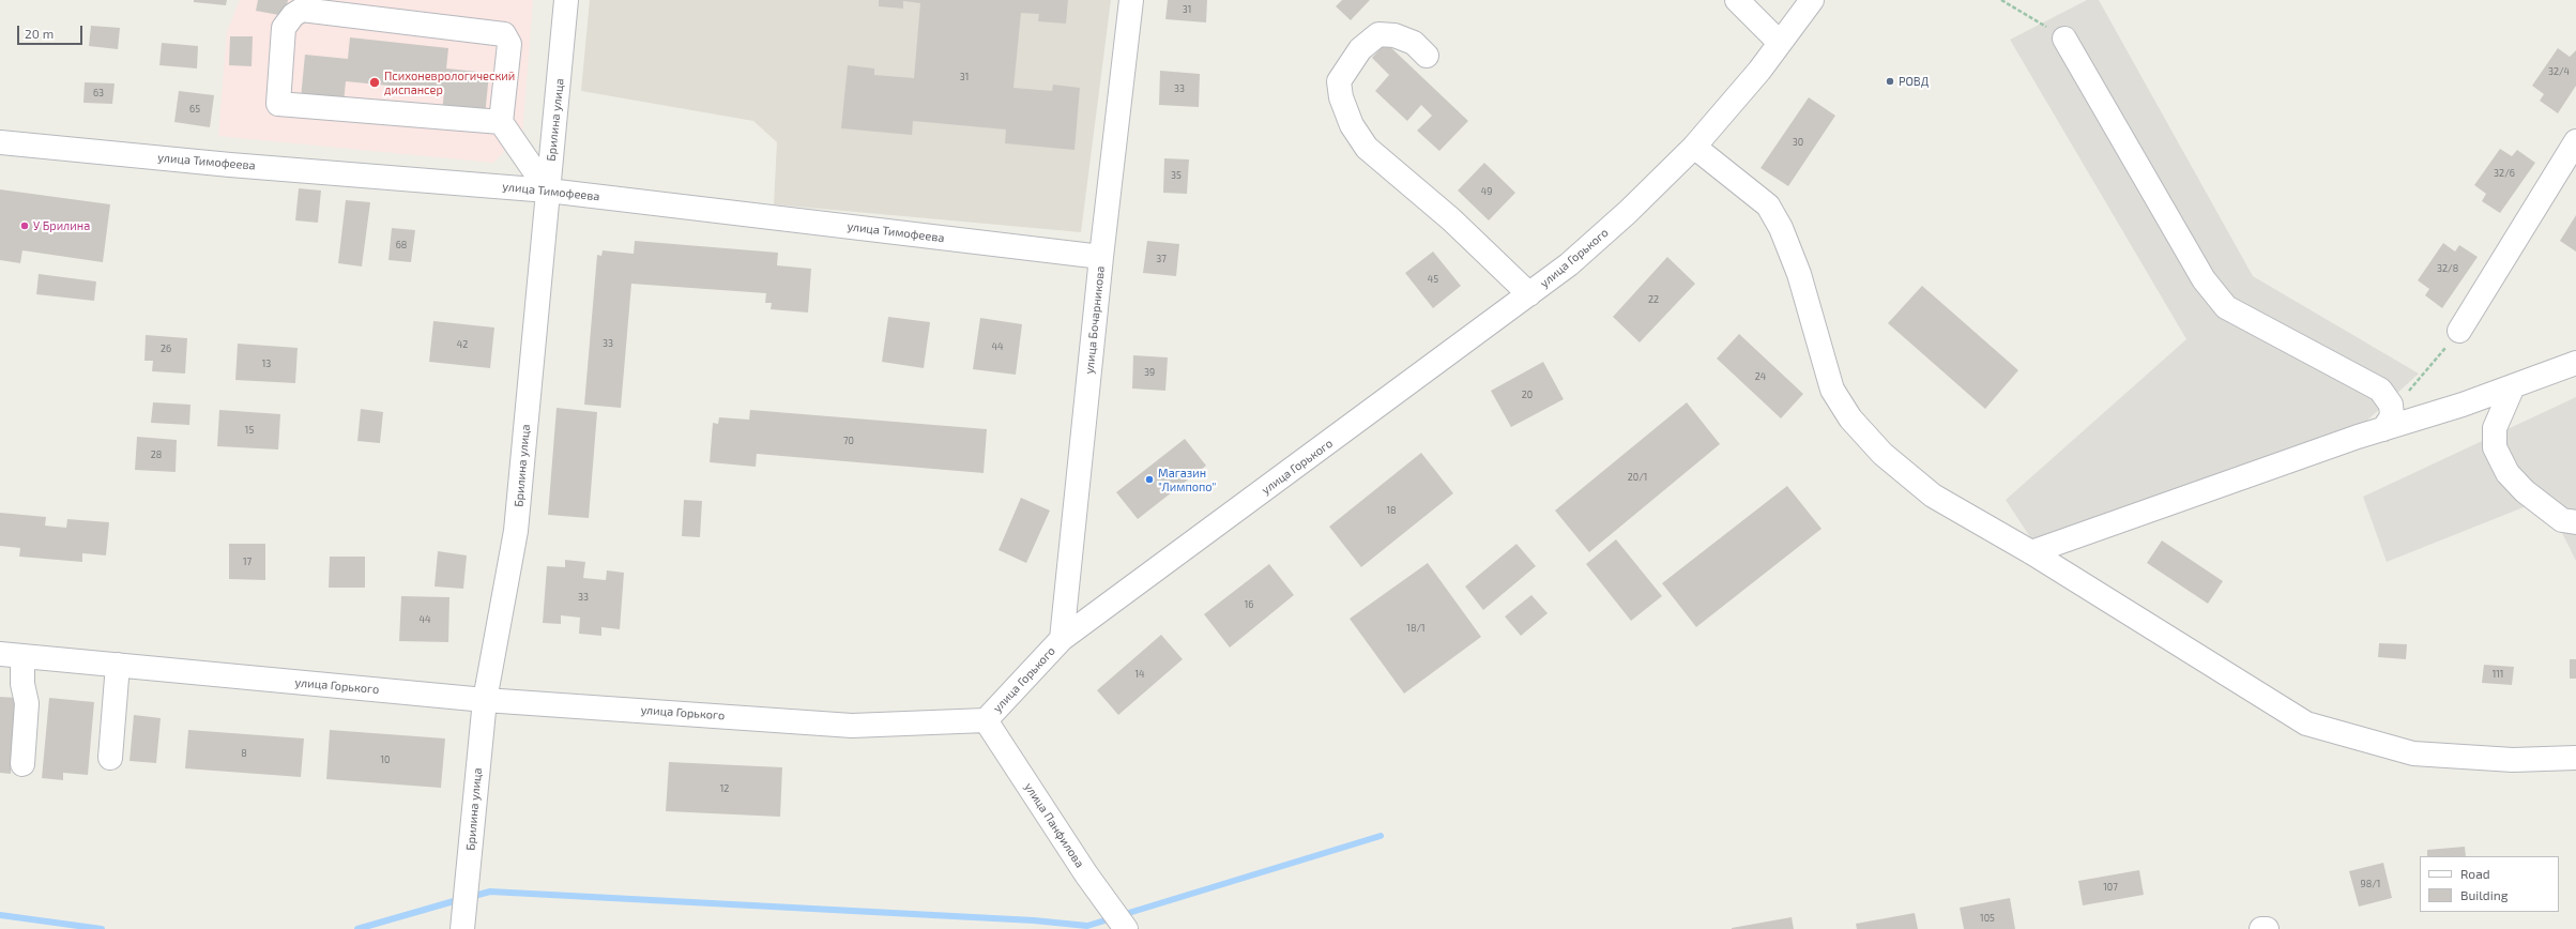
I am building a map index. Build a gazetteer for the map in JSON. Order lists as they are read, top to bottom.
{
  "streets": {
    "street": [
      "Брилина улица",
      "улица Тимофеева",
      "улица Горького",
      "улица Бочарникова",
      "улица Панфилова"
    ]
  },
  "crossings": [
    ["Брилина улица", "улица Тимофеева"],
    ["Брилина улица", "улица Горького"],
    ["улица Тимофеева", "улица Бочарникова"],
    ["улица Горького", "улица Бочарникова"],
    ["улица Горького", "улица Панфилова"]
  ],
  "places": [
    "РОВД",
    "Психоневрологический диспансер",
    "У Брилина",
    "Магазин \"Лимпопо\""
  ],
  "house_numbers": [
    "31",
    "32/4",
    "31",
    "33",
    "63",
    "65",
    "30",
    "32/6",
    "35",
    "49",
    "68",
    "37",
    "32/8",
    "45",
    "22",
    "33",
    "42",
    "44",
    "26",
    "13",
    "39",
    "24",
    "20",
    "15",
    "70",
    "28",
    "20/1",
    "18",
    "17",
    "33",
    "16",
    "44",
    "18/1",
    "14",
    "111",
    "8",
    "10",
    "12",
    "98/1",
    "107",
    "105"
  ],
  "legend": ["Road", "Building"],
  "scale_bar": "20 m"
}
